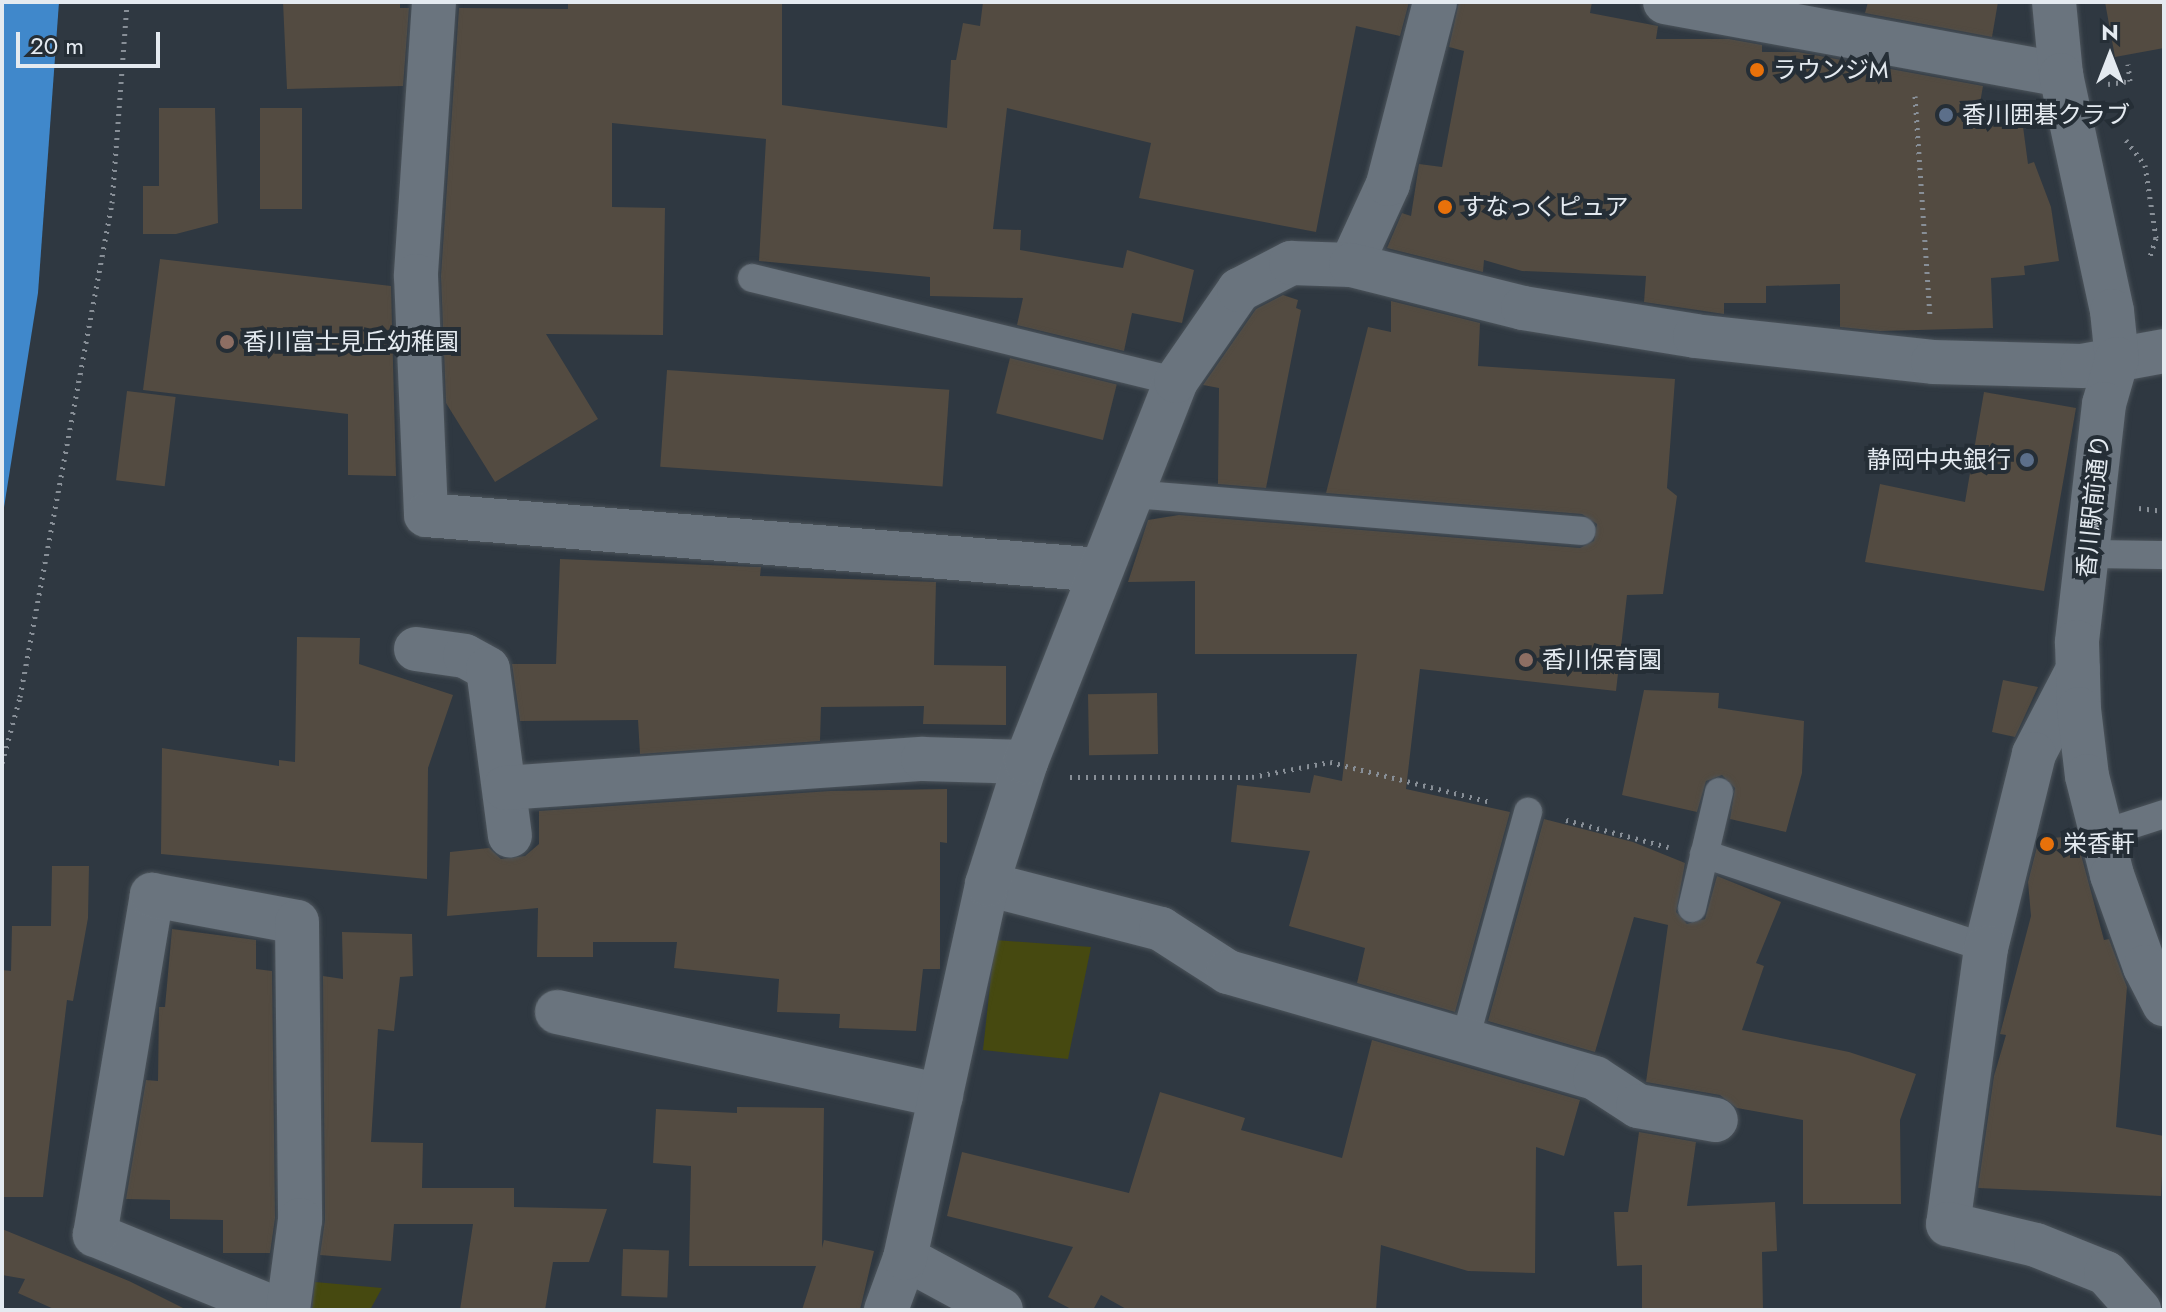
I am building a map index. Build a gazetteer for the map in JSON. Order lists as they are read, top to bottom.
{
  "streets": {
    "street": ["香川駅前通り"]
  },
  "places": [
    "ラウンジM",
    "香川囲碁クラブ",
    "すなっくピュア",
    "香川富士見丘幼稚園",
    "静岡中央銀行",
    "香川保育園",
    "栄香軒"
  ],
  "scale_bar": "20 m",
  "north": "top"
}
